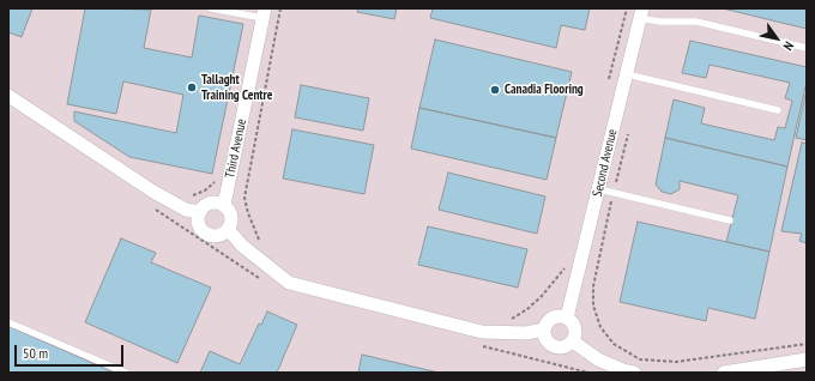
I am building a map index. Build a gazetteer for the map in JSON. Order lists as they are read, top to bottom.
{
  "streets": {
    "street": ["Third Avenue", "Second Avenue"]
  },
  "places": ["Tallaght Training Centre", "Canadia Flooring"],
  "scale_bar": "50 m",
  "north": "bottom right"
}
